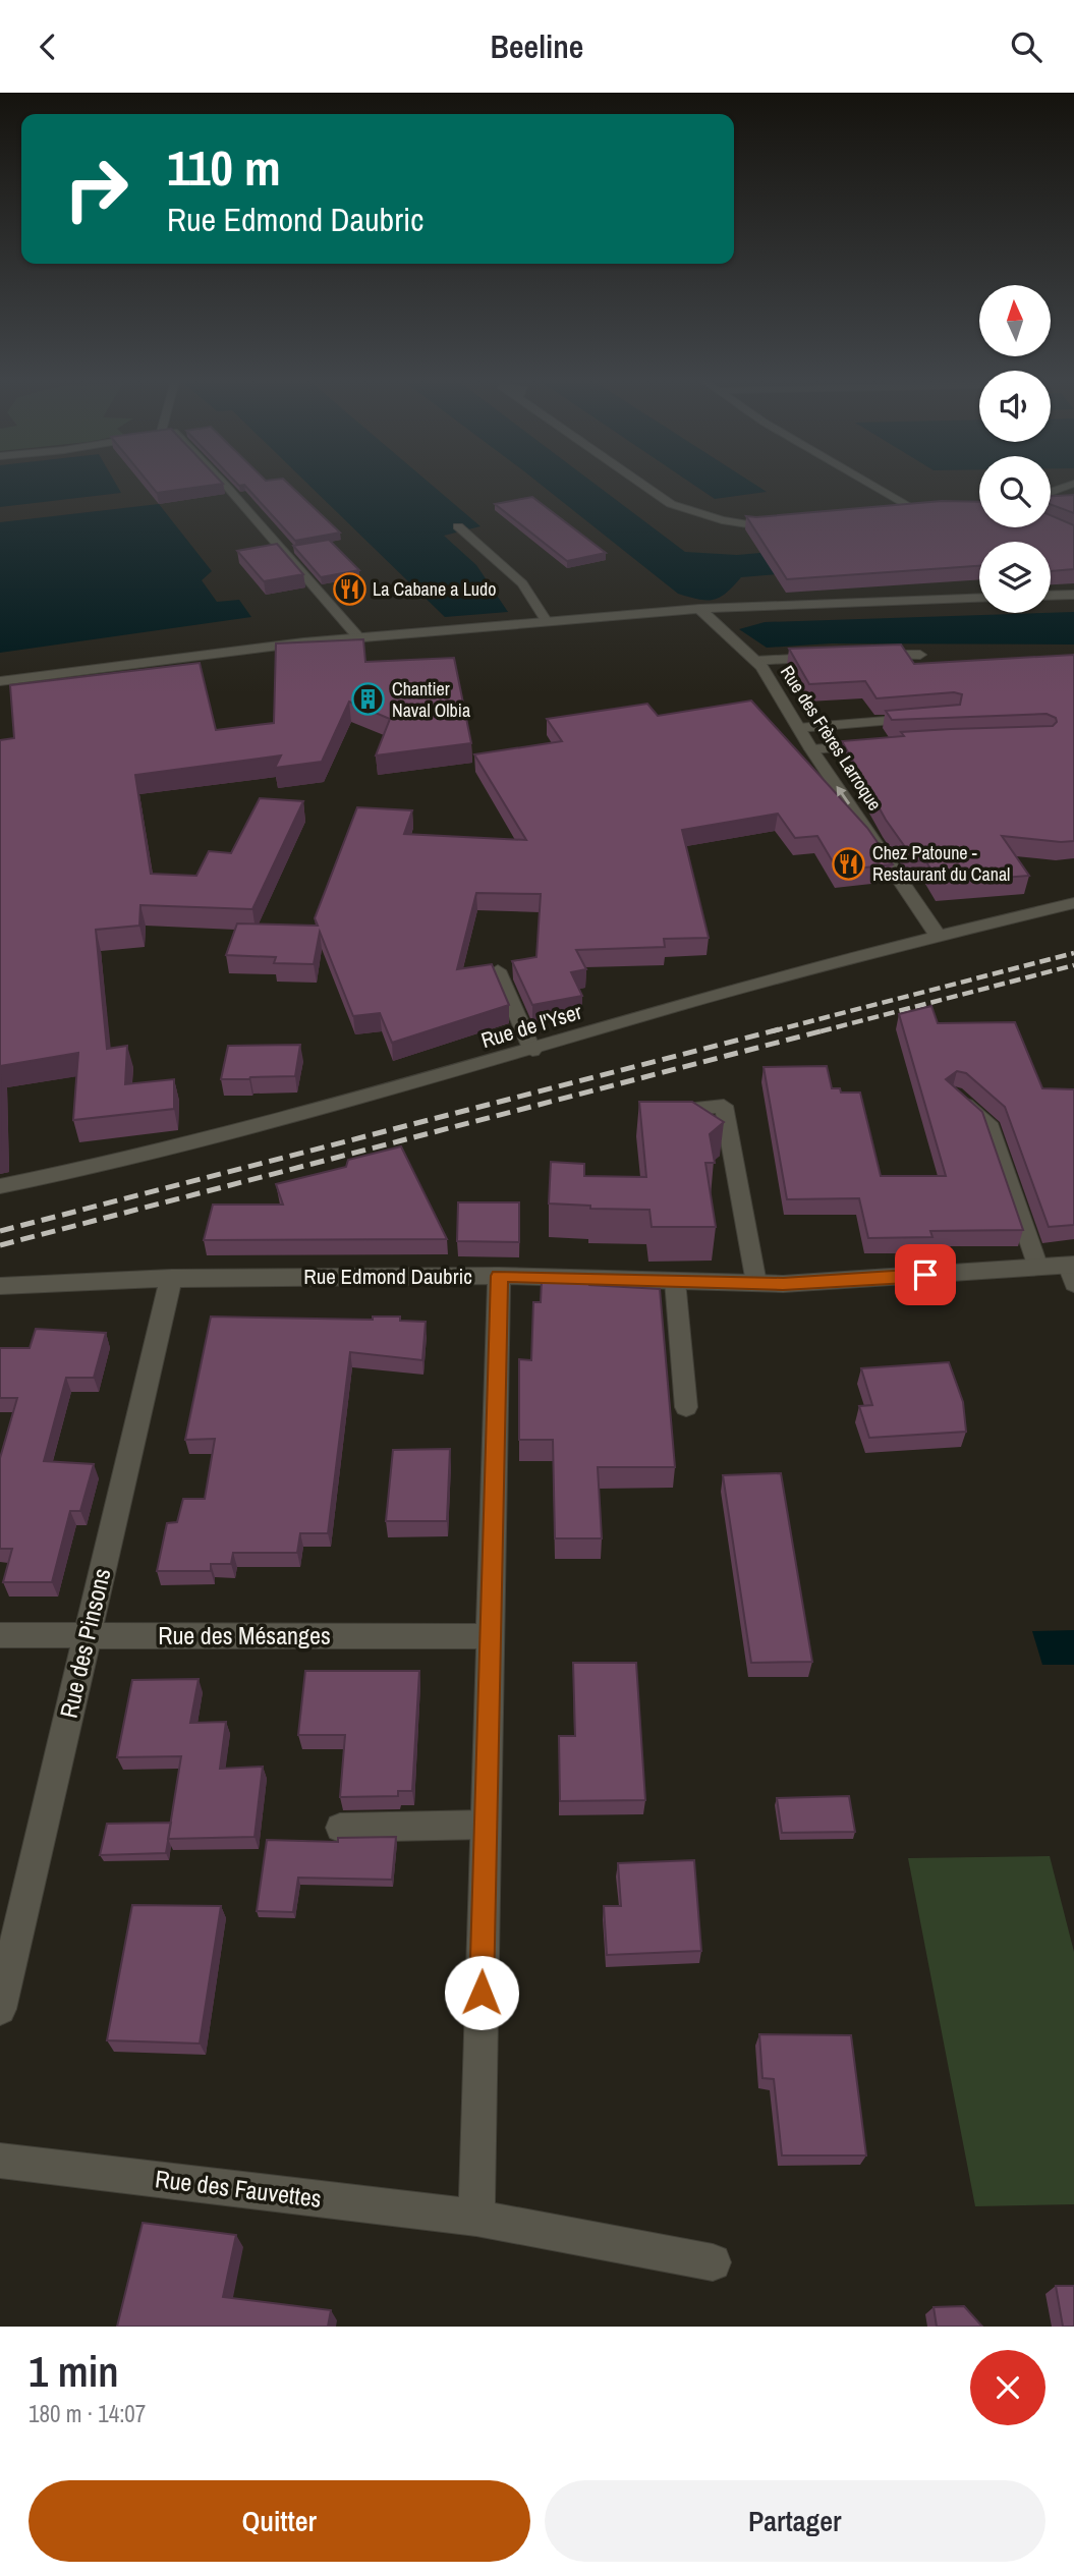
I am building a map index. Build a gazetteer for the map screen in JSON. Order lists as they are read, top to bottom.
{
  "streets": {
    "street": [
      "Rue des Frères Larroque",
      "Rue de l'Yser",
      "Rue Edmond Daubric",
      "Rue des Mésanges",
      "Rue des Pinsons",
      "Rue des Fauvettes"
    ]
  },
  "crossings": [
    ["Rue des Frères Larroque", "Rue de l'Yser"],
    ["Rue Edmond Daubric", "Rue des Pinsons"],
    ["Rue des Mésanges", "Rue des Pinsons"]
  ],
  "one_way": ["Rue des Frères Larroque"],
  "places": {
    "restaurant": ["La Cabane a Ludo", "Chez Patoune - Restaurant du Canal"],
    "building": ["Chantier Naval Olbia"]
  },
  "north": "top",
  "page": {
    "header": "Beeline",
    "turn": ["110 m", "Rue Edmond Daubric"],
    "heading": ["1 min", "180 m · 14:07"],
    "buttons": ["Quitter", "Partager"]
  }
}
